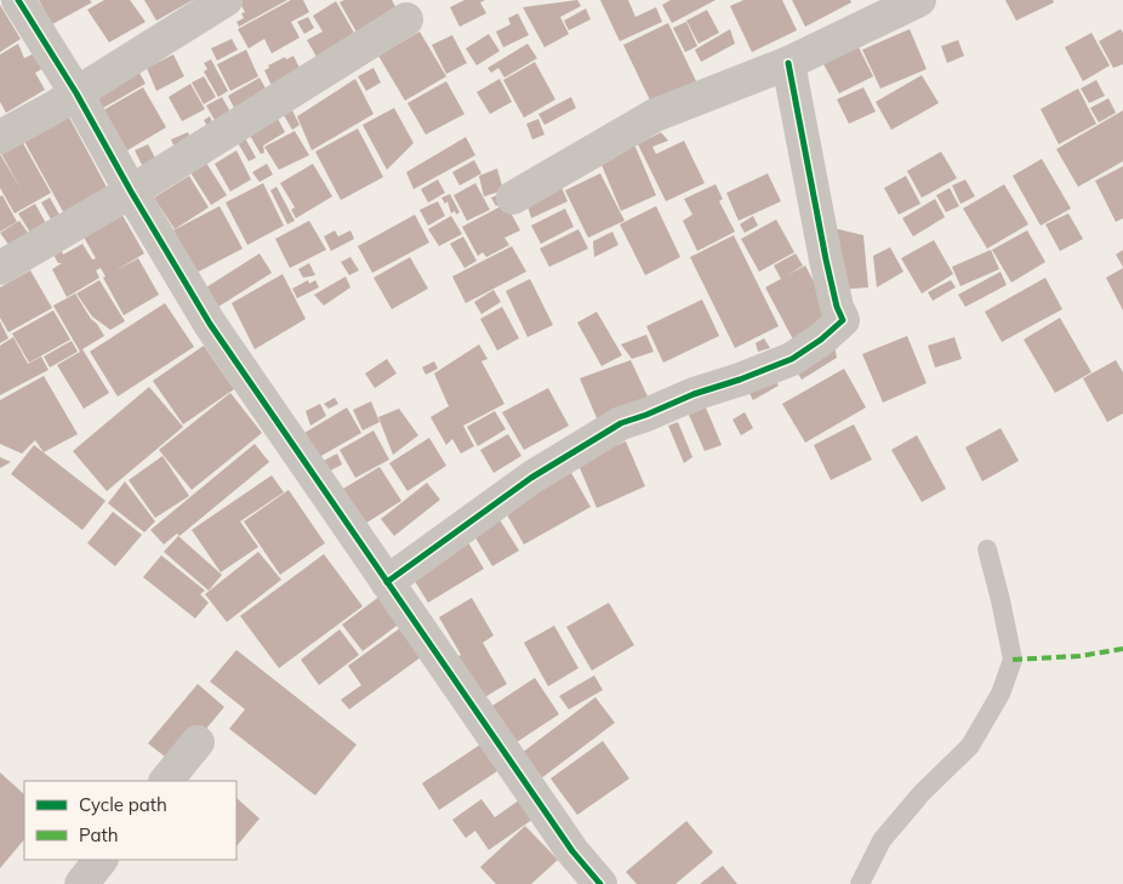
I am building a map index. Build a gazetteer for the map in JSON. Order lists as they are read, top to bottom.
{
  "legend": ["Cycle path", "Path"]
}
